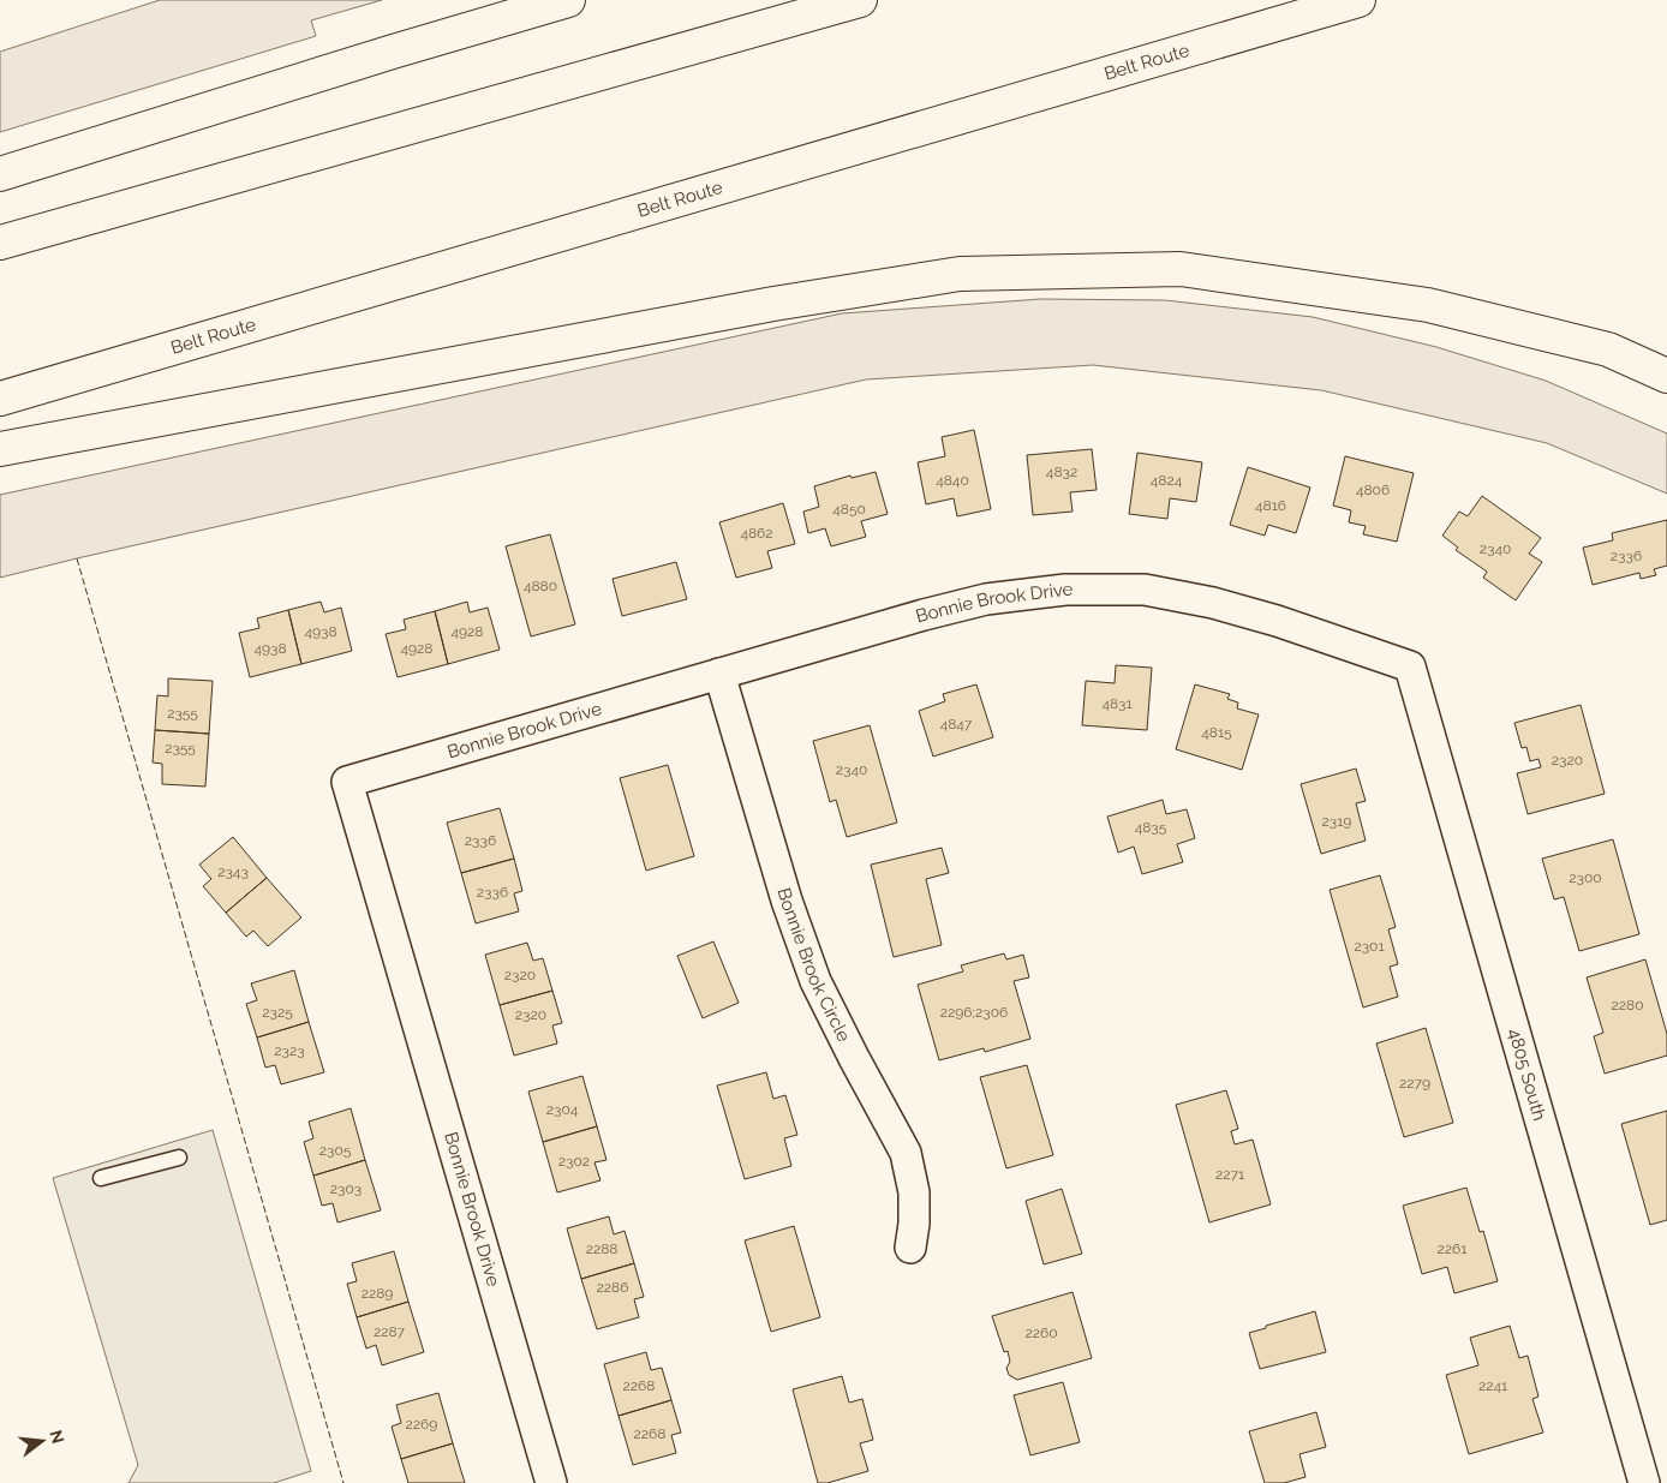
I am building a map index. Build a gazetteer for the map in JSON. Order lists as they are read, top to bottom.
{
  "streets": {
    "highway": ["Belt Route"],
    "street": ["Bonnie Brook Drive", "Bonnie Brook Circle", "4805 South"]
  },
  "crossings": [
    ["Bonnie Brook Drive", "Bonnie Brook Circle"],
    ["Bonnie Brook Drive", "4805 South"]
  ],
  "house_numbers": [
    "4832",
    "4840",
    "4824",
    "4806",
    "4816",
    "4850",
    "4862",
    "2340",
    "2336",
    "4880",
    "4938",
    "4928",
    "4938",
    "4928",
    "4831",
    "2355",
    "4847",
    "4815",
    "2355",
    "2320",
    "2340",
    "2319",
    "4835",
    "2336",
    "2343",
    "2300",
    "2336",
    "2301",
    "2320",
    "2280",
    "2325",
    "2296;2306",
    "2320",
    "2323",
    "2279",
    "2304",
    "2305",
    "2302",
    "2271",
    "2303",
    "2288",
    "2261",
    "2286",
    "2289",
    "2287",
    "2260",
    "2268",
    "2241",
    "2269",
    "2268"
  ],
  "north": "right"
}
